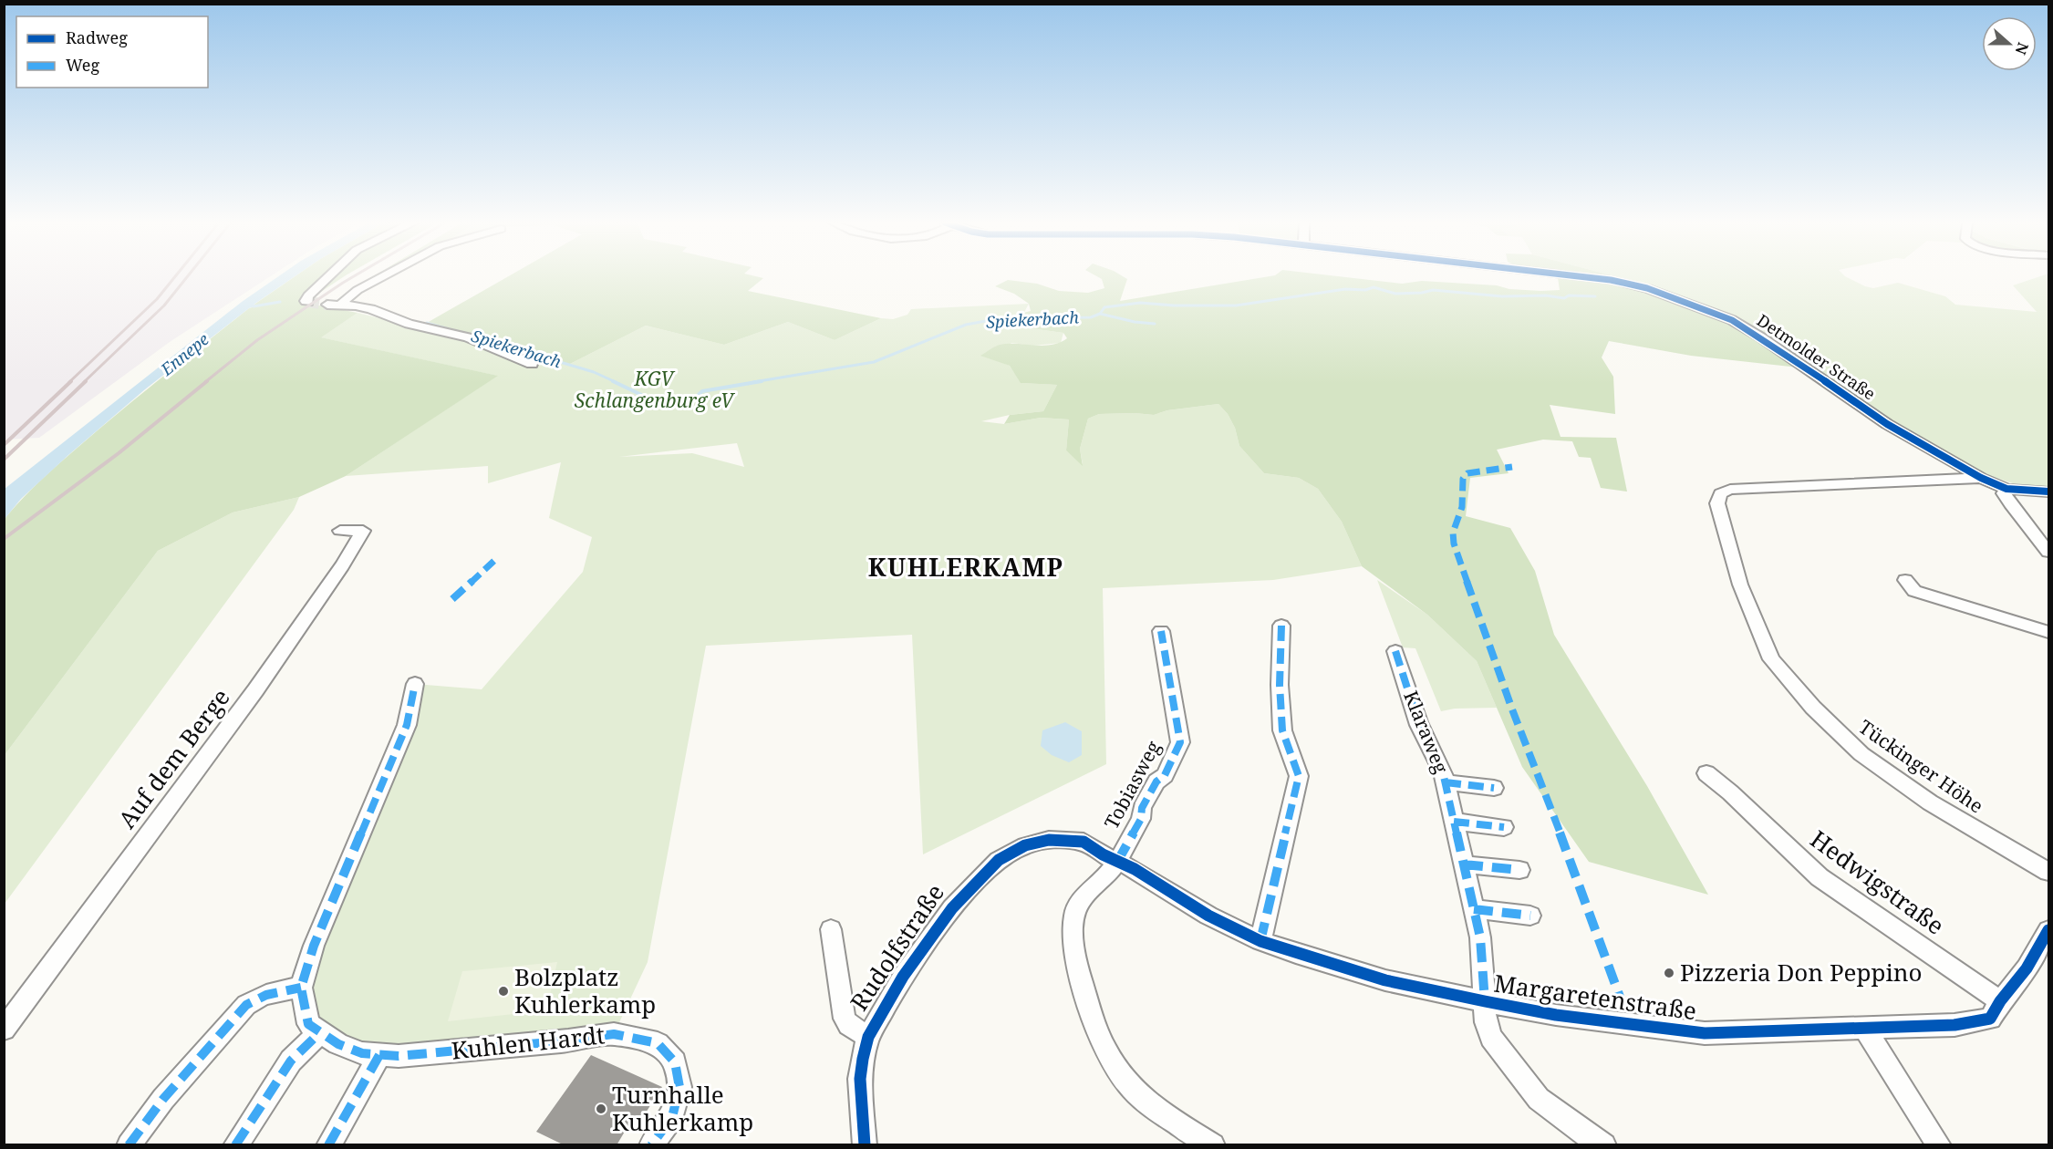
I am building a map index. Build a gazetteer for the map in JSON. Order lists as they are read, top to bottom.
{
  "streets": {
    "street": [
      "Detmolder Straße",
      "Klaraweg",
      "Auf dem Berge",
      "Tückinger Höhe",
      "Tobiasweg",
      "Hedwigstraße",
      "Rudolfstraße",
      "Margaretenstraße",
      "Kuhlen Hardt"
    ]
  },
  "crossings": [
    ["Detmolder Straße", "Tückinger Höhe"],
    ["Klaraweg", "Margaretenstraße"],
    ["Tobiasweg", "Rudolfstraße"],
    ["Tobiasweg", "Margaretenstraße"],
    ["Hedwigstraße", "Margaretenstraße"],
    ["Rudolfstraße", "Margaretenstraße"]
  ],
  "districts": ["KUHLERKAMP"],
  "water": ["Spiekerbach", "Ennepe"],
  "parks": ["KGV Schlangenburg eV"],
  "places": ["Pizzeria Don Peppino", "Bolzplatz Kuhlerkamp", "Turnhalle Kuhlerkamp"],
  "legend": ["Radweg", "Weg"],
  "north": "right"
}
